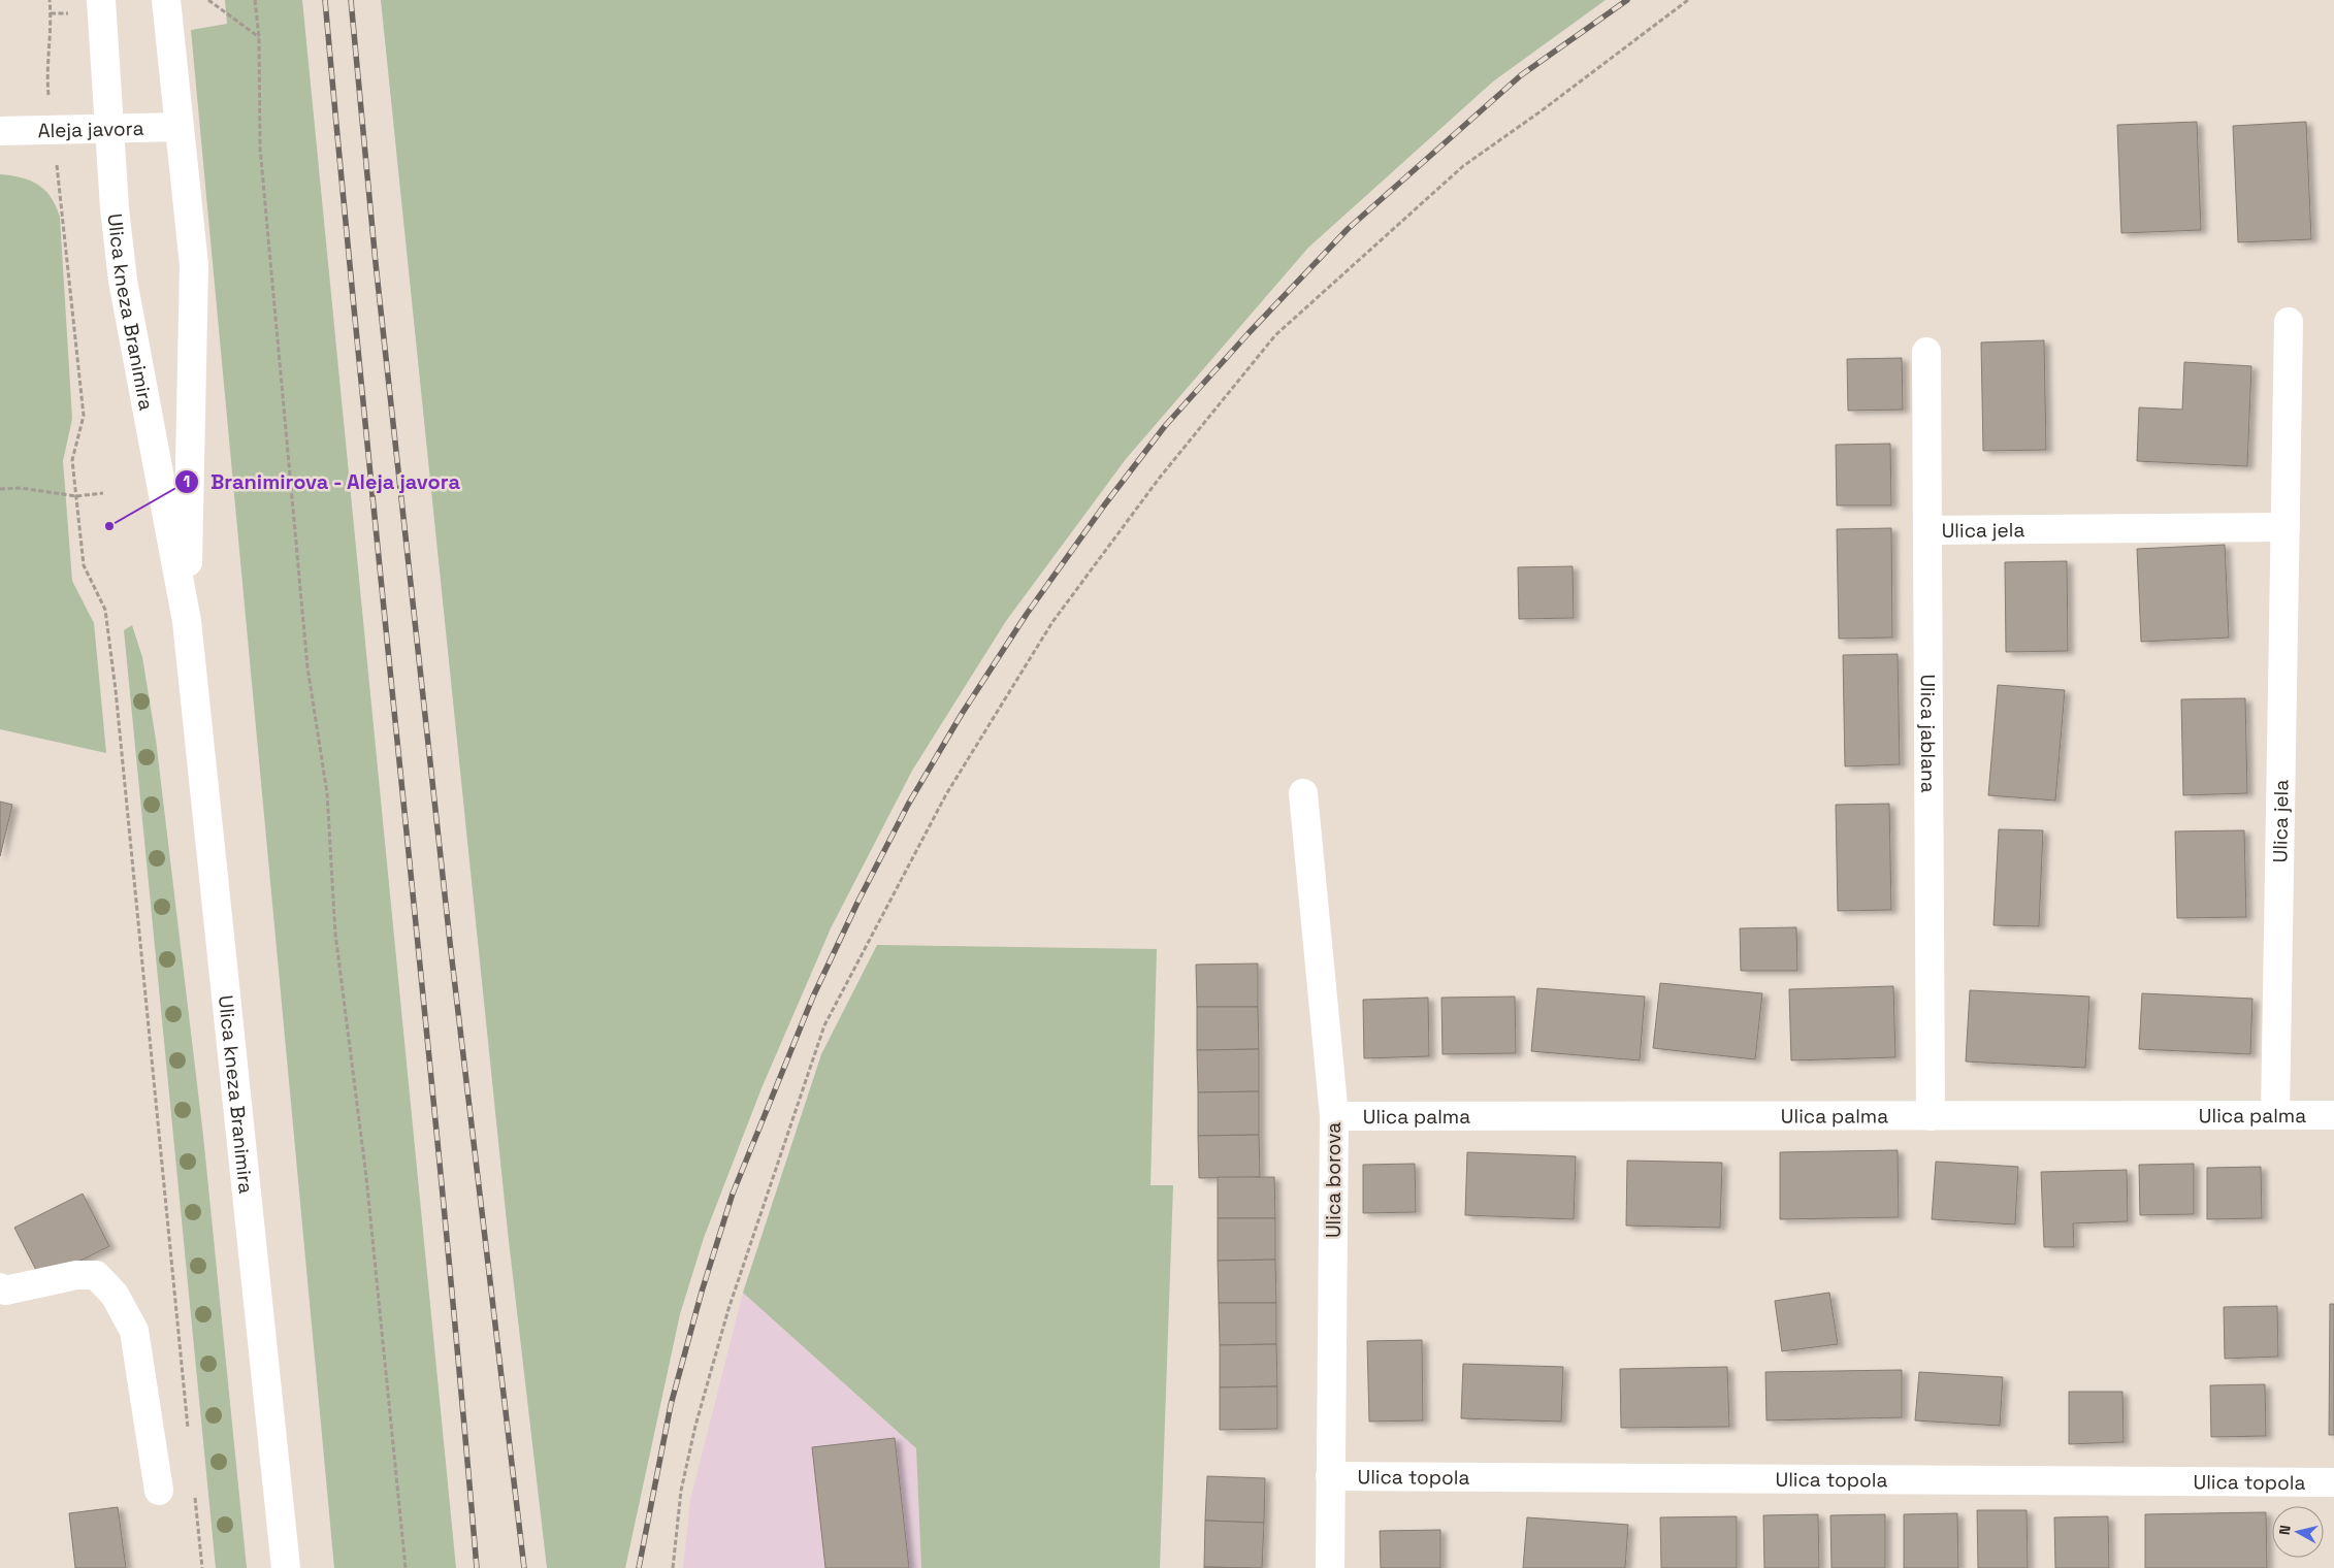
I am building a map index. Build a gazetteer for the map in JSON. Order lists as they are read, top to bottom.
{
  "streets": {
    "street": [
      "Aleja javora",
      "Ulica kneza Branimira",
      "Ulica jela",
      "Ulica jablana",
      "Ulica palma",
      "Ulica borova",
      "Ulica topola"
    ]
  },
  "crossings": [
    ["Aleja javora", "Ulica kneza Branimira"],
    ["Ulica jela", "Ulica jablana"],
    ["Ulica jela", "Ulica palma"],
    ["Ulica jablana", "Ulica palma"],
    ["Ulica palma", "Ulica borova"],
    ["Ulica borova", "Ulica topola"]
  ],
  "places": ["Branimirova - Aleja javora"],
  "north": "left"
}
